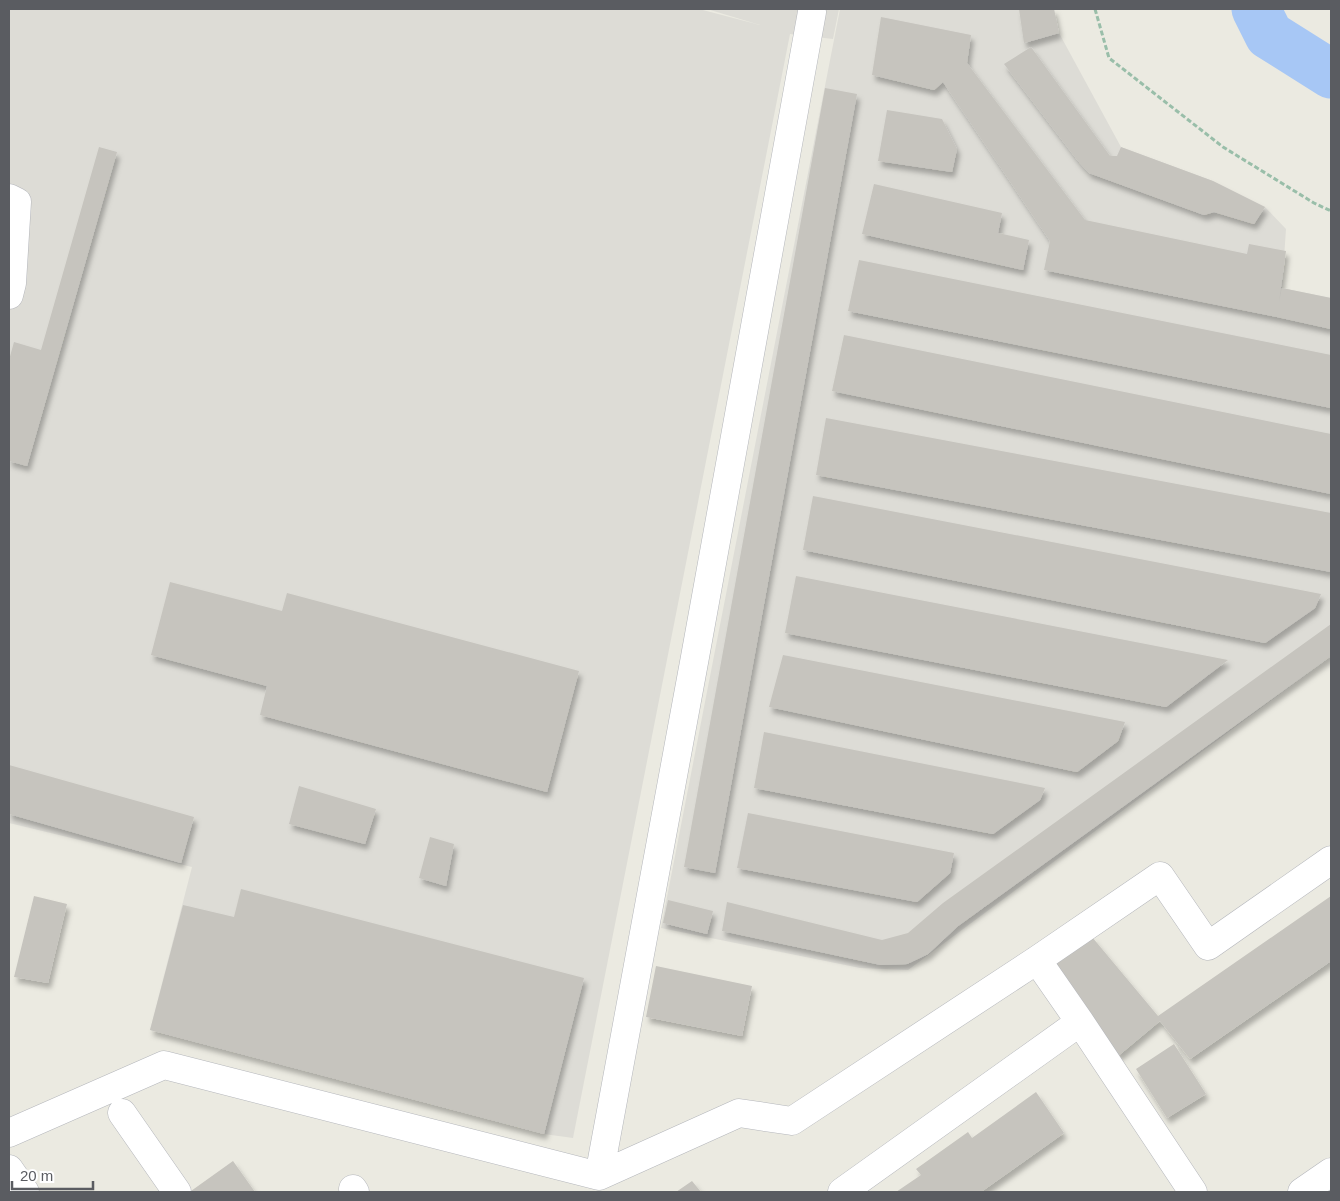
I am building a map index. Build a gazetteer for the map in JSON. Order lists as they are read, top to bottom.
{
  "scale_bar": "20 m"
}
